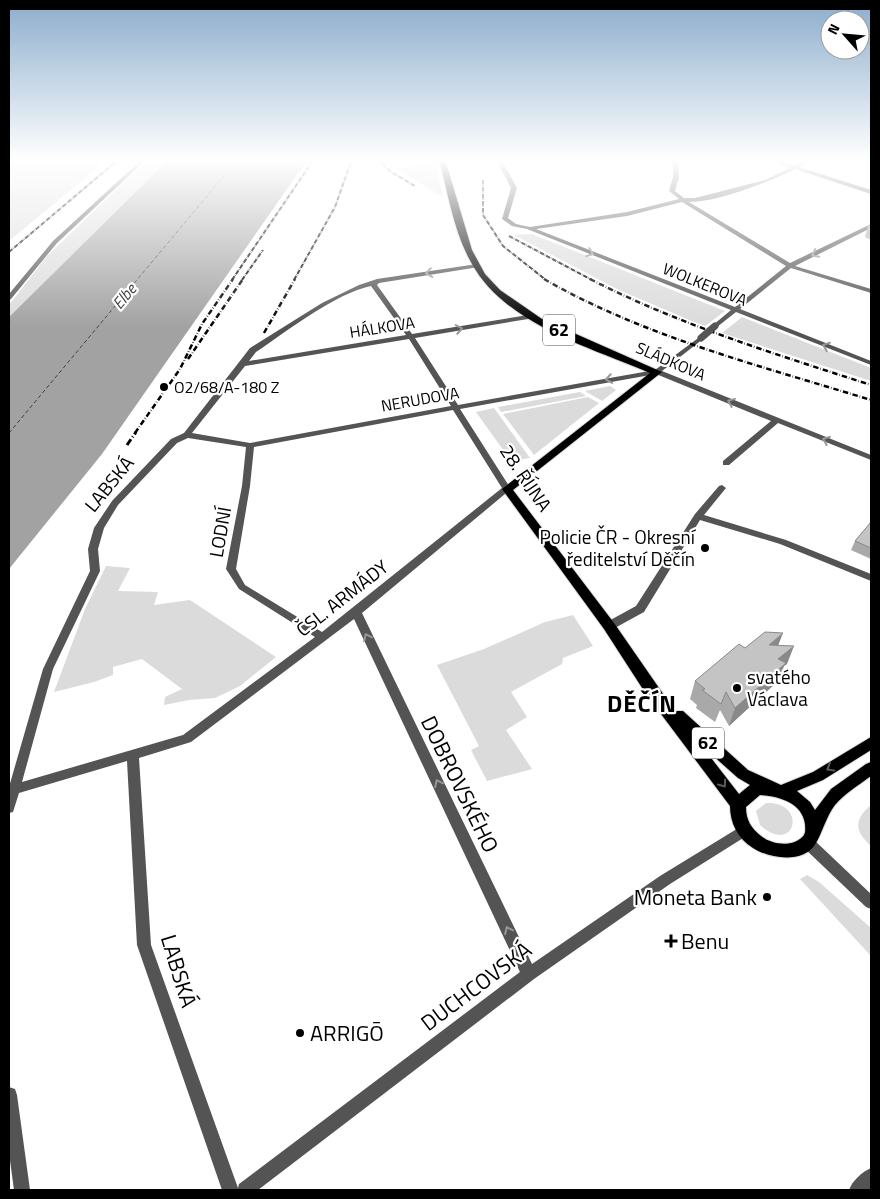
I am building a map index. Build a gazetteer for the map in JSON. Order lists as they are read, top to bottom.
{
  "streets": {
    "main road": [
      "62",
      "SLÁDKOVA",
      "28. ŘÍJNA",
      "ČSL. ARMÁDY"
    ],
    "street": [
      "WOLKEROVA",
      "HÁLKOVA",
      "NERUDOVA",
      "LABSKÁ",
      "LODNÍ",
      "DOBROVSKÉHO",
      "DUCHCOVSKÁ"
    ]
  },
  "crossings": [
    ["HÁLKOVA", "SLÁDKOVA"],
    ["HÁLKOVA", "28. ŘÍJNA"],
    ["HÁLKOVA", "LABSKÁ"],
    ["62", "SLÁDKOVA"],
    ["62", "LABSKÁ"],
    ["SLÁDKOVA", "NERUDOVA"],
    ["SLÁDKOVA", "LABSKÁ"],
    ["SLÁDKOVA", "ČSL. ARMÁDY"],
    ["NERUDOVA", "28. ŘÍJNA"],
    ["NERUDOVA", "LABSKÁ"],
    ["NERUDOVA", "LODNÍ"],
    ["NERUDOVA", "ČSL. ARMÁDY"],
    ["28. ŘÍJNA", "LABSKÁ"],
    ["28. ŘÍJNA", "ČSL. ARMÁDY"],
    ["28. ŘÍJNA", "DUCHCOVSKÁ"],
    ["LABSKÁ", "ČSL. ARMÁDY"],
    ["LODNÍ", "ČSL. ARMÁDY"],
    ["ČSL. ARMÁDY", "DOBROVSKÉHO"],
    ["DOBROVSKÉHO", "DUCHCOVSKÁ"]
  ],
  "one_way": [
    "HÁLKOVA",
    "SLÁDKOVA",
    "NERUDOVA",
    "DOBROVSKÉHO"
  ],
  "districts": ["DĚČÍN"],
  "water": ["Elbe"],
  "places": {
    "other": [
      "O2/68/A-180 Z",
      "Policie ČR - Okresní ředitelství Děčín",
      "svatého Václava",
      "Moneta Bank",
      "ARRIGŌ"
    ],
    "health": ["Benu"]
  },
  "north": "top left"
}
